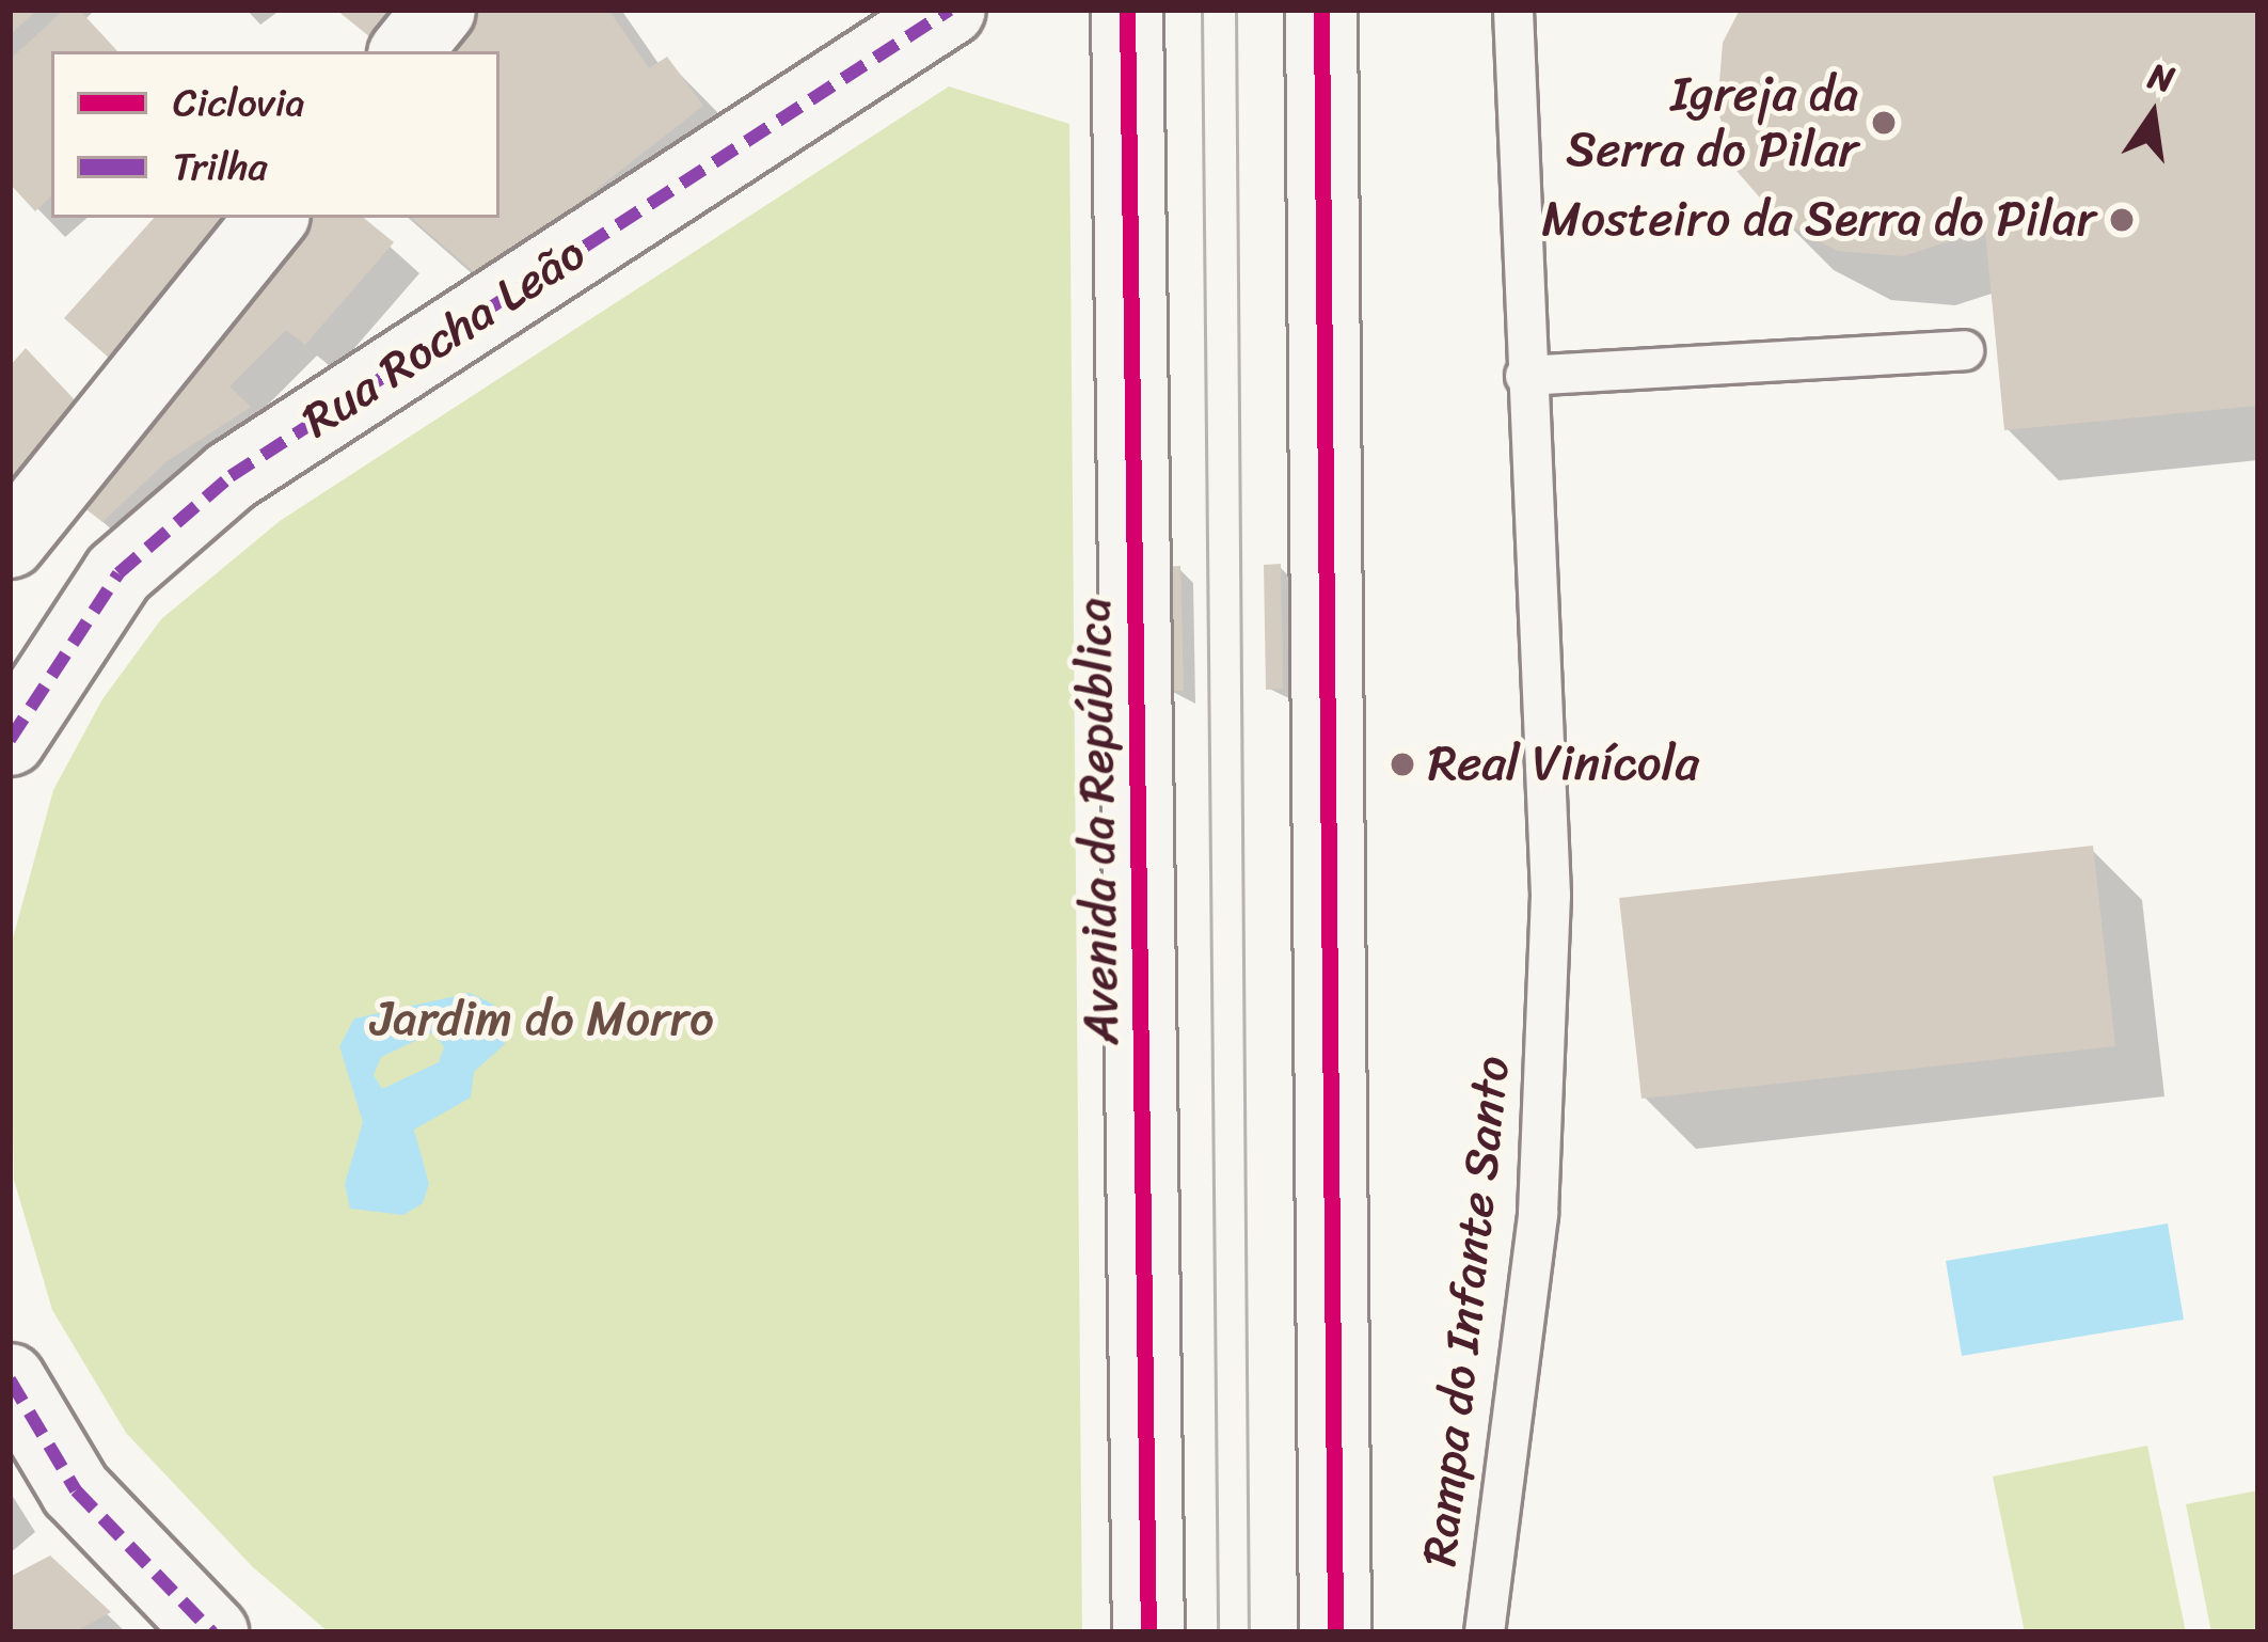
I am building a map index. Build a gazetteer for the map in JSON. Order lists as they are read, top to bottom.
{
  "streets": {
    "street": ["Rua Rocha Leão", "Avenida da República"],
    "lane": ["Rampa do Infante Santo"]
  },
  "parks": ["Jardim do Morro"],
  "places": ["Igreja da Serra do Pilar", "Mosteiro da Serra do Pilar", "Real Vinícola"],
  "legend": ["Ciclovia", "Trilha"],
  "north": "top"
}
